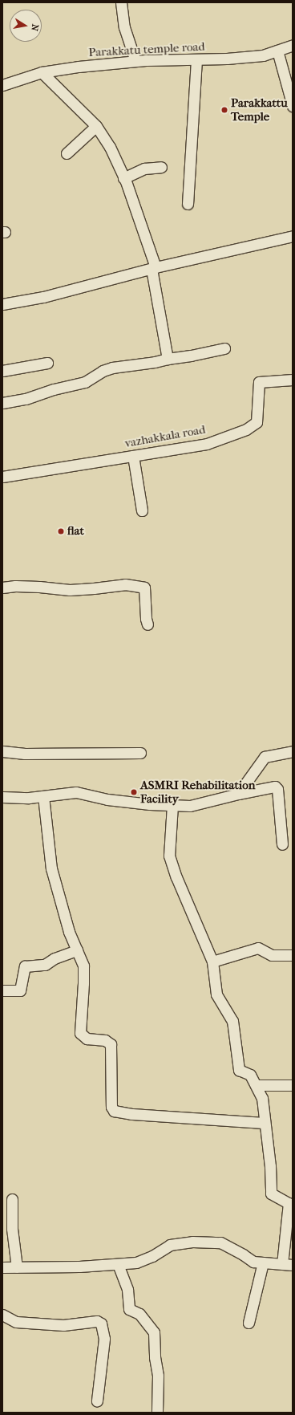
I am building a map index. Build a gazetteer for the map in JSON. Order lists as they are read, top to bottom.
{
  "streets": {
    "street": ["Parakkatu temple road", "vazhakkala road"]
  },
  "places": ["Parakkattu Temple", "flat", "ASMRI Rehabilitation Facility"],
  "north": "right"
}
